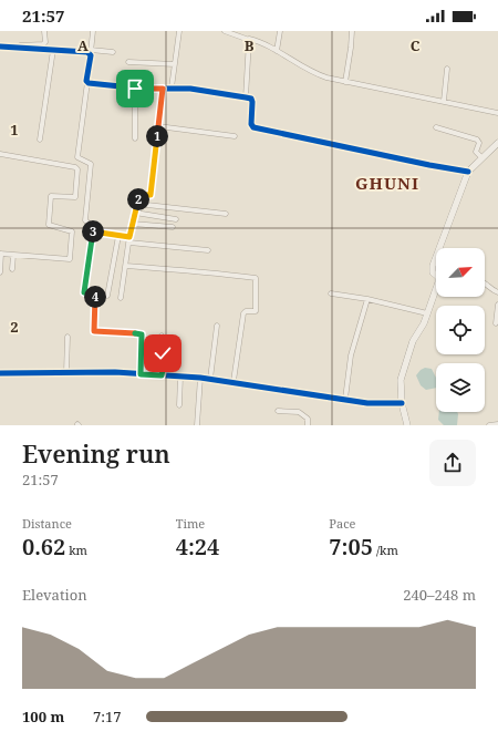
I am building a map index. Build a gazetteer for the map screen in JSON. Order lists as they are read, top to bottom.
{
  "districts": ["GHUNI"],
  "north": "top right",
  "page": {
    "status": "21:57",
    "pins": [
      "1",
      "2",
      "3",
      "4"
    ],
    "heading": ["Evening run", "21:57"],
    "stats": [
      ["Distance", "0.62 km"],
      ["Time", "4:24"],
      ["Pace", "7:05 /km"]
    ],
    "chart": ["Elevation", "240–248 m"],
    "list": [
      {
        "name": "100 m",
        "note": "7:17"
      }
    ]
  },
  "grid": {
    "columns": ["A", "B", "C"],
    "rows": ["1", "2"]
  }
}
